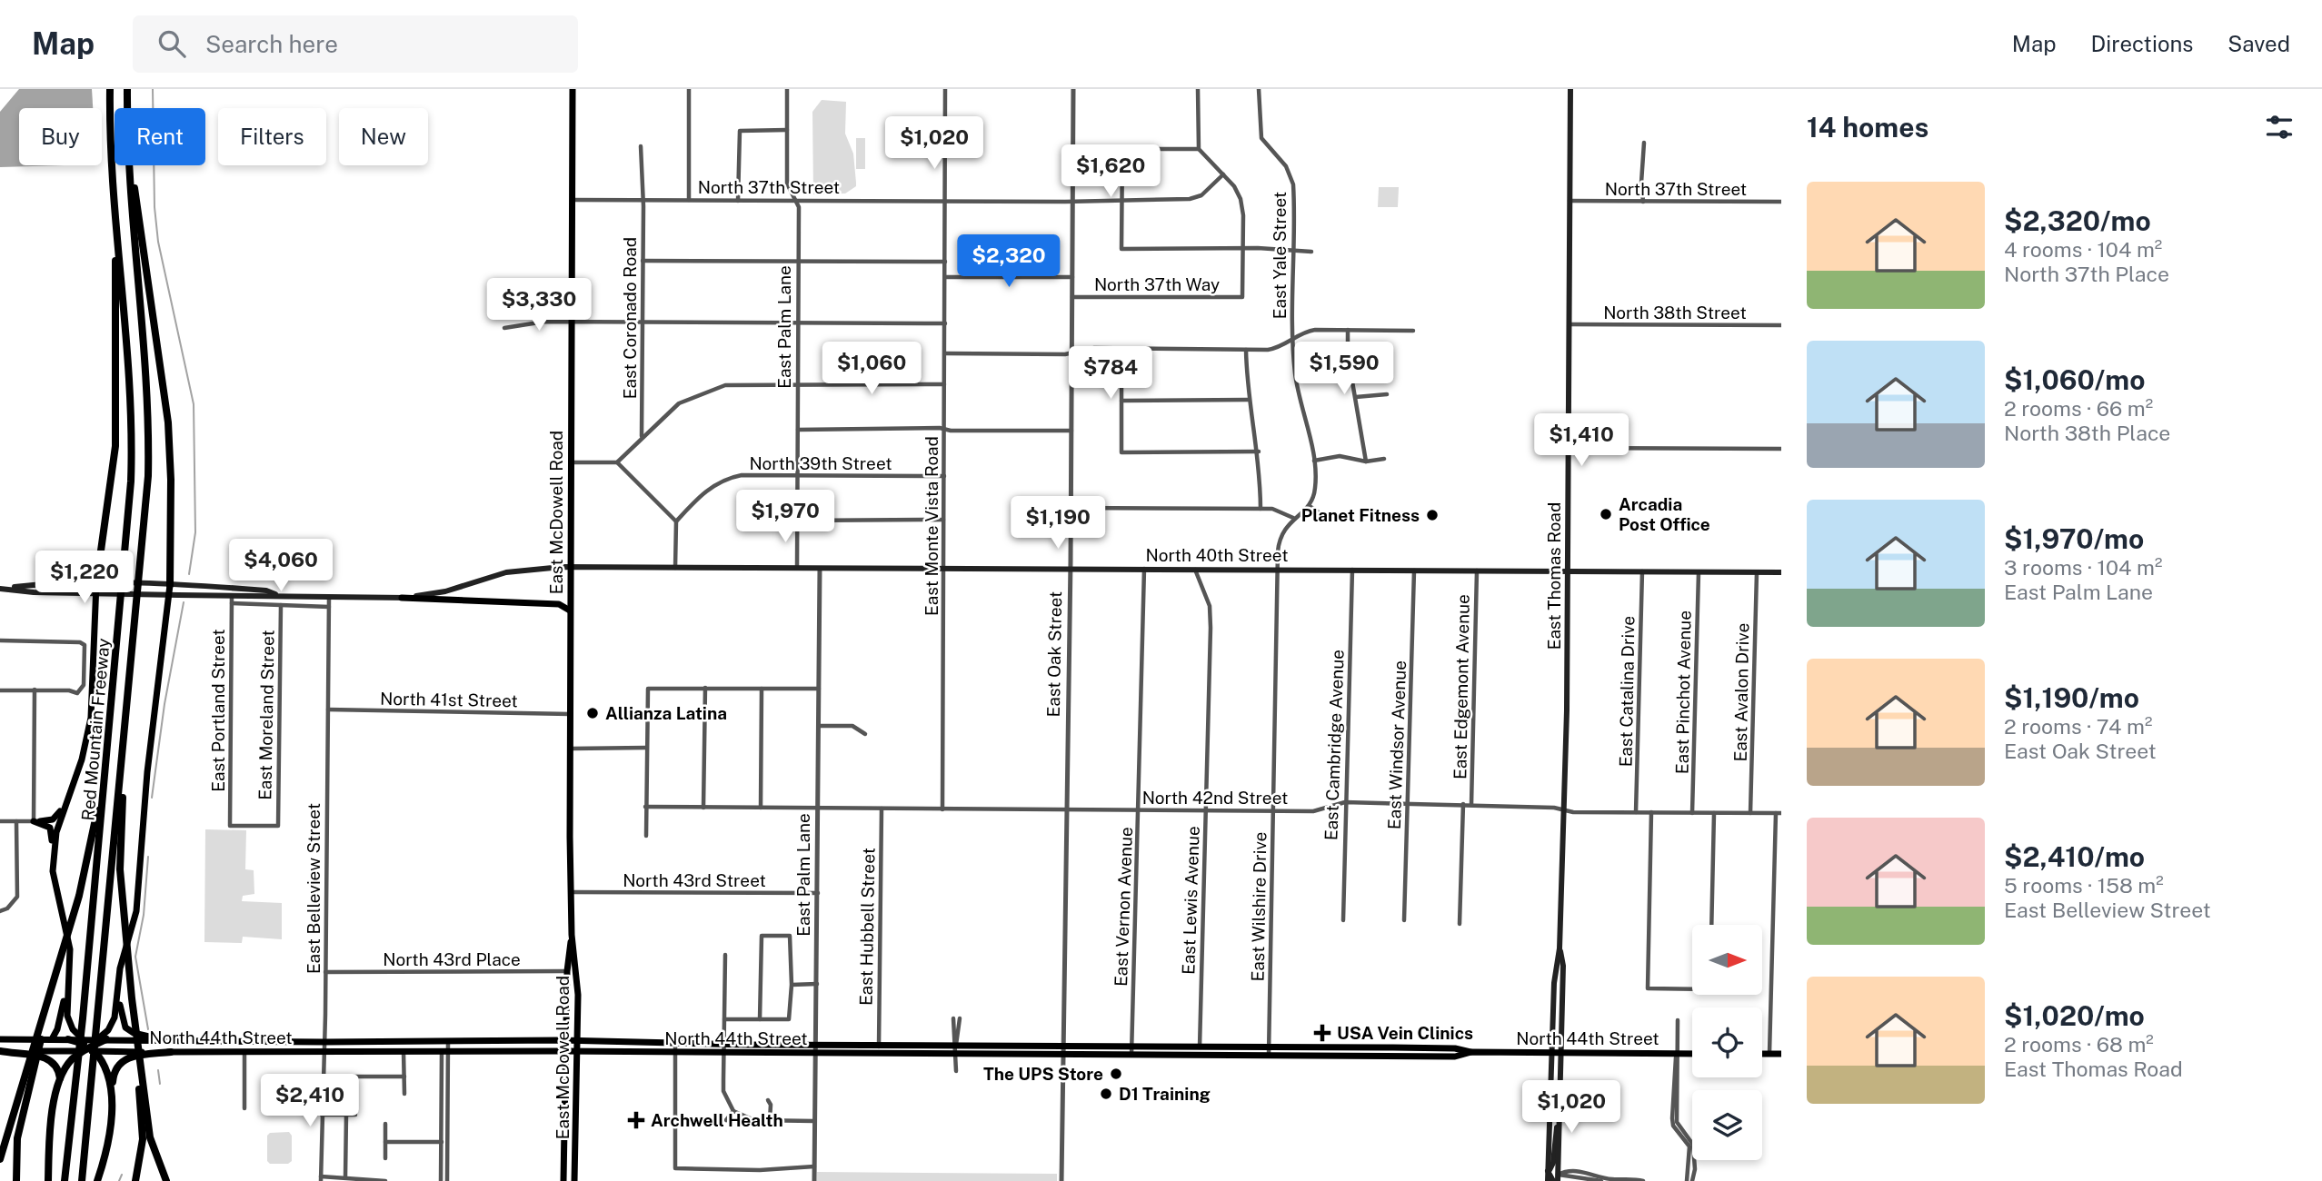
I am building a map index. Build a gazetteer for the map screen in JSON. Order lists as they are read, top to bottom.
{
  "streets": {
    "highway": ["Red Mountain Freeway"],
    "main road": [
      "East McDowell Road",
      "North 40th Street",
      "East Thomas Road",
      "North 44th Street"
    ],
    "street": [
      "North 37th Street",
      "East Yale Street",
      "North 37th Way",
      "North 38th Street",
      "East Coronado Road",
      "East Palm Lane",
      "North 39th Street",
      "East Monte Vista Road",
      "East Oak Street",
      "East Edgemont Avenue",
      "East Catalina Drive",
      "East Pinchot Avenue",
      "East Avalon Drive",
      "North 41st Street",
      "East Portland Street",
      "East Moreland Street",
      "East Cambridge Avenue",
      "East Windsor Avenue",
      "North 42nd Street",
      "North 43rd Street",
      "East Belleview Street",
      "East Lewis Avenue",
      "East Vernon Avenue",
      "East Wilshire Drive",
      "East Hubbell Street",
      "North 43rd Place"
    ]
  },
  "crossings": [
    ["North 37th Street", "East Coronado Road"],
    ["North 37th Street", "East Palm Lane"],
    ["North 37th Street", "East McDowell Road"],
    ["North 37th Street", "East Monte Vista Road"],
    ["North 37th Street", "East Thomas Road"],
    ["North 37th Street", "East Oak Street"],
    ["North 37th Way", "East Oak Street"],
    ["North 38th Street", "East Thomas Road"],
    ["East Palm Lane", "North 39th Street"],
    ["East Palm Lane", "North 40th Street"],
    ["East Palm Lane", "North 42nd Street"],
    ["East Palm Lane", "North 43rd Street"],
    ["East Palm Lane", "North 44th Street"],
    ["North 39th Street", "East Monte Vista Road"],
    ["East McDowell Road", "North 40th Street"],
    ["East McDowell Road", "North 41st Street"],
    ["East McDowell Road", "North 43rd Street"],
    ["East McDowell Road", "North 43rd Place"],
    ["East McDowell Road", "North 44th Street"],
    ["East Monte Vista Road", "North 40th Street"],
    ["East Monte Vista Road", "North 42nd Street"],
    ["North 40th Street", "East Thomas Road"],
    ["North 40th Street", "East Oak Street"],
    ["North 40th Street", "East Edgemont Avenue"],
    ["North 40th Street", "East Catalina Drive"],
    ["North 40th Street", "East Pinchot Avenue"],
    ["North 40th Street", "East Avalon Drive"],
    ["North 40th Street", "East Portland Street"],
    ["North 40th Street", "Red Mountain Freeway"],
    ["North 40th Street", "East Cambridge Avenue"],
    ["North 40th Street", "East Windsor Avenue"],
    ["North 40th Street", "East Belleview Street"],
    ["North 40th Street", "East Lewis Avenue"],
    ["North 40th Street", "East Vernon Avenue"],
    ["North 40th Street", "East Wilshire Drive"],
    ["East Thomas Road", "North 42nd Street"],
    ["East Thomas Road", "North 44th Street"],
    ["East Oak Street", "North 42nd Street"],
    ["East Oak Street", "North 44th Street"],
    ["East Edgemont Avenue", "North 42nd Street"],
    ["East Catalina Drive", "North 42nd Street"],
    ["East Pinchot Avenue", "North 42nd Street"],
    ["East Avalon Drive", "North 42nd Street"],
    ["North 41st Street", "East Belleview Street"],
    ["East Portland Street", "East Moreland Street"],
    ["East Cambridge Avenue", "North 42nd Street"],
    ["East Windsor Avenue", "North 42nd Street"],
    ["North 42nd Street", "East Lewis Avenue"],
    ["North 42nd Street", "East Vernon Avenue"],
    ["North 42nd Street", "East Wilshire Drive"],
    ["North 42nd Street", "East Hubbell Street"],
    ["East Belleview Street", "North 43rd Place"],
    ["East Belleview Street", "North 44th Street"],
    ["East Lewis Avenue", "North 44th Street"],
    ["East Vernon Avenue", "North 44th Street"],
    ["East Wilshire Drive", "North 44th Street"],
    ["East Hubbell Street", "North 44th Street"]
  ],
  "places": {
    "other": [
      "Arcadia Post Office",
      "Planet Fitness",
      "Allianza Latina",
      "The UPS Store",
      "D1 Training"
    ],
    "health": ["USA Vein Clinics", "Archwell Health"]
  },
  "north": "right",
  "page": {
    "header": "Map",
    "search": "Search here",
    "nav": ["Map", "Directions", "Saved"],
    "heading": "14 homes",
    "chip": [
      "Buy",
      "Rent",
      "Filters",
      "New"
    ],
    "price": [
      "$1,020",
      "$1,620",
      "$2,320",
      "$3,330",
      "$1,060",
      "$1,590",
      "$784",
      "$1,410",
      "$1,970",
      "$1,190",
      "$4,060",
      "$1,220",
      "$2,410",
      "$1,020"
    ],
    "list": [
      {
        "name": "$2,320/mo",
        "note": "4 rooms · 104 m² · North 37th Place"
      },
      {
        "name": "$1,060/mo",
        "note": "2 rooms · 66 m² · North 38th Place"
      },
      {
        "name": "$1,970/mo",
        "note": "3 rooms · 104 m² · East Palm Lane"
      },
      {
        "name": "$1,190/mo",
        "note": "2 rooms · 74 m² · East Oak Street"
      },
      {
        "name": "$2,410/mo",
        "note": "5 rooms · 158 m² · East Belleview Street"
      },
      {
        "name": "$1,020/mo",
        "note": "2 rooms · 68 m² · East Thomas Road"
      }
    ]
  }
}
